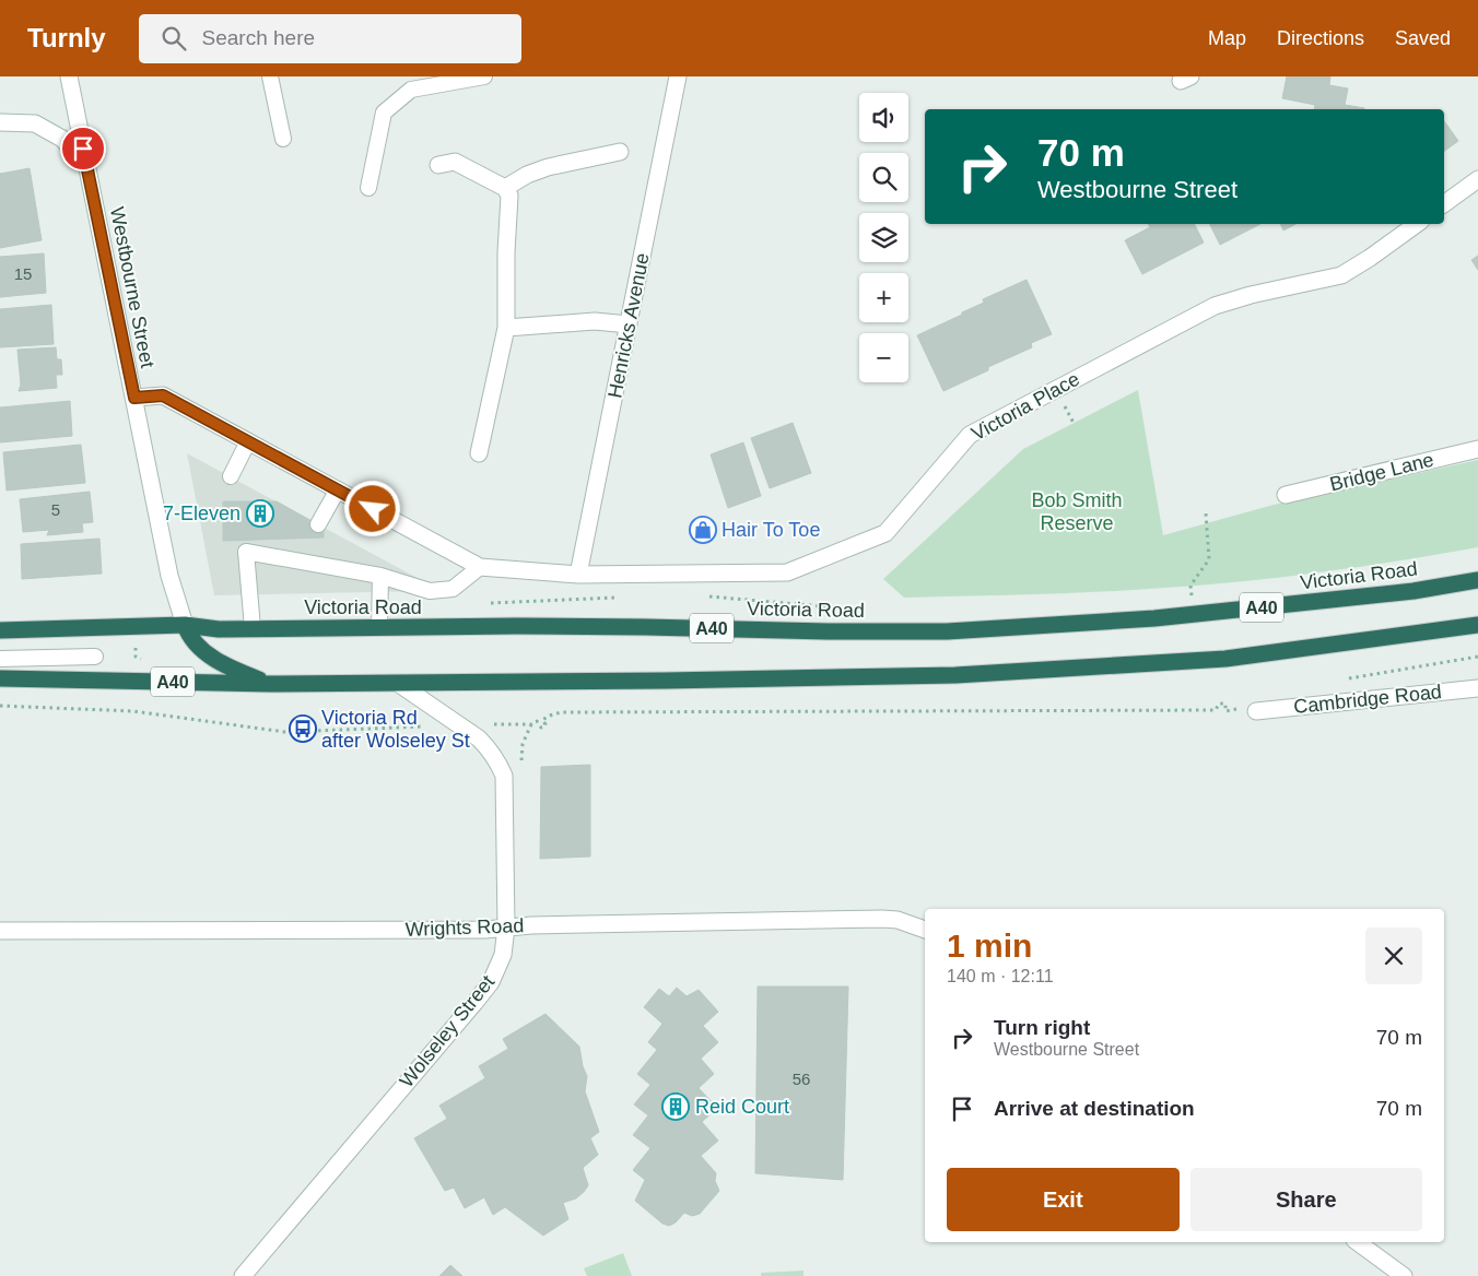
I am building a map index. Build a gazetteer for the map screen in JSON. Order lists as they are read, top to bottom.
{
  "streets": {
    "highway": ["Westbourne Street", "Victoria Road", "A40"],
    "street": [
      "Henricks Avenue",
      "Victoria Place",
      "Bridge Lane",
      "Cambridge Road",
      "Wrights Road",
      "Wolseley Street"
    ]
  },
  "crossings": [
    ["Westbourne Street", "Victoria Road"],
    ["Westbourne Street", "A40"],
    ["Henricks Avenue", "Victoria Place"],
    ["A40", "Wolseley Street"],
    ["Wrights Road", "Wolseley Street"]
  ],
  "parks": ["Bob Smith Reserve"],
  "places": {
    "building": ["7-Eleven", "Reid Court"],
    "shop": ["Hair To Toe"],
    "bus stop": ["Victoria Rd after Wolseley St"]
  },
  "house_numbers": ["15", "5", "56"],
  "page": {
    "header": "Turnly",
    "search": "Search here",
    "nav": ["Map", "Directions", "Saved"],
    "map_buttons": ["+", "−"],
    "turn": ["70 m", "Westbourne Street"],
    "heading": ["1 min", "140 m · 12:11"],
    "list": [
      {
        "name": "Turn right",
        "note": "Westbourne Street",
        "value": "70 m"
      },
      {
        "name": "Arrive at destination",
        "value": "70 m"
      }
    ],
    "buttons": ["Exit", "Share"]
  }
}
